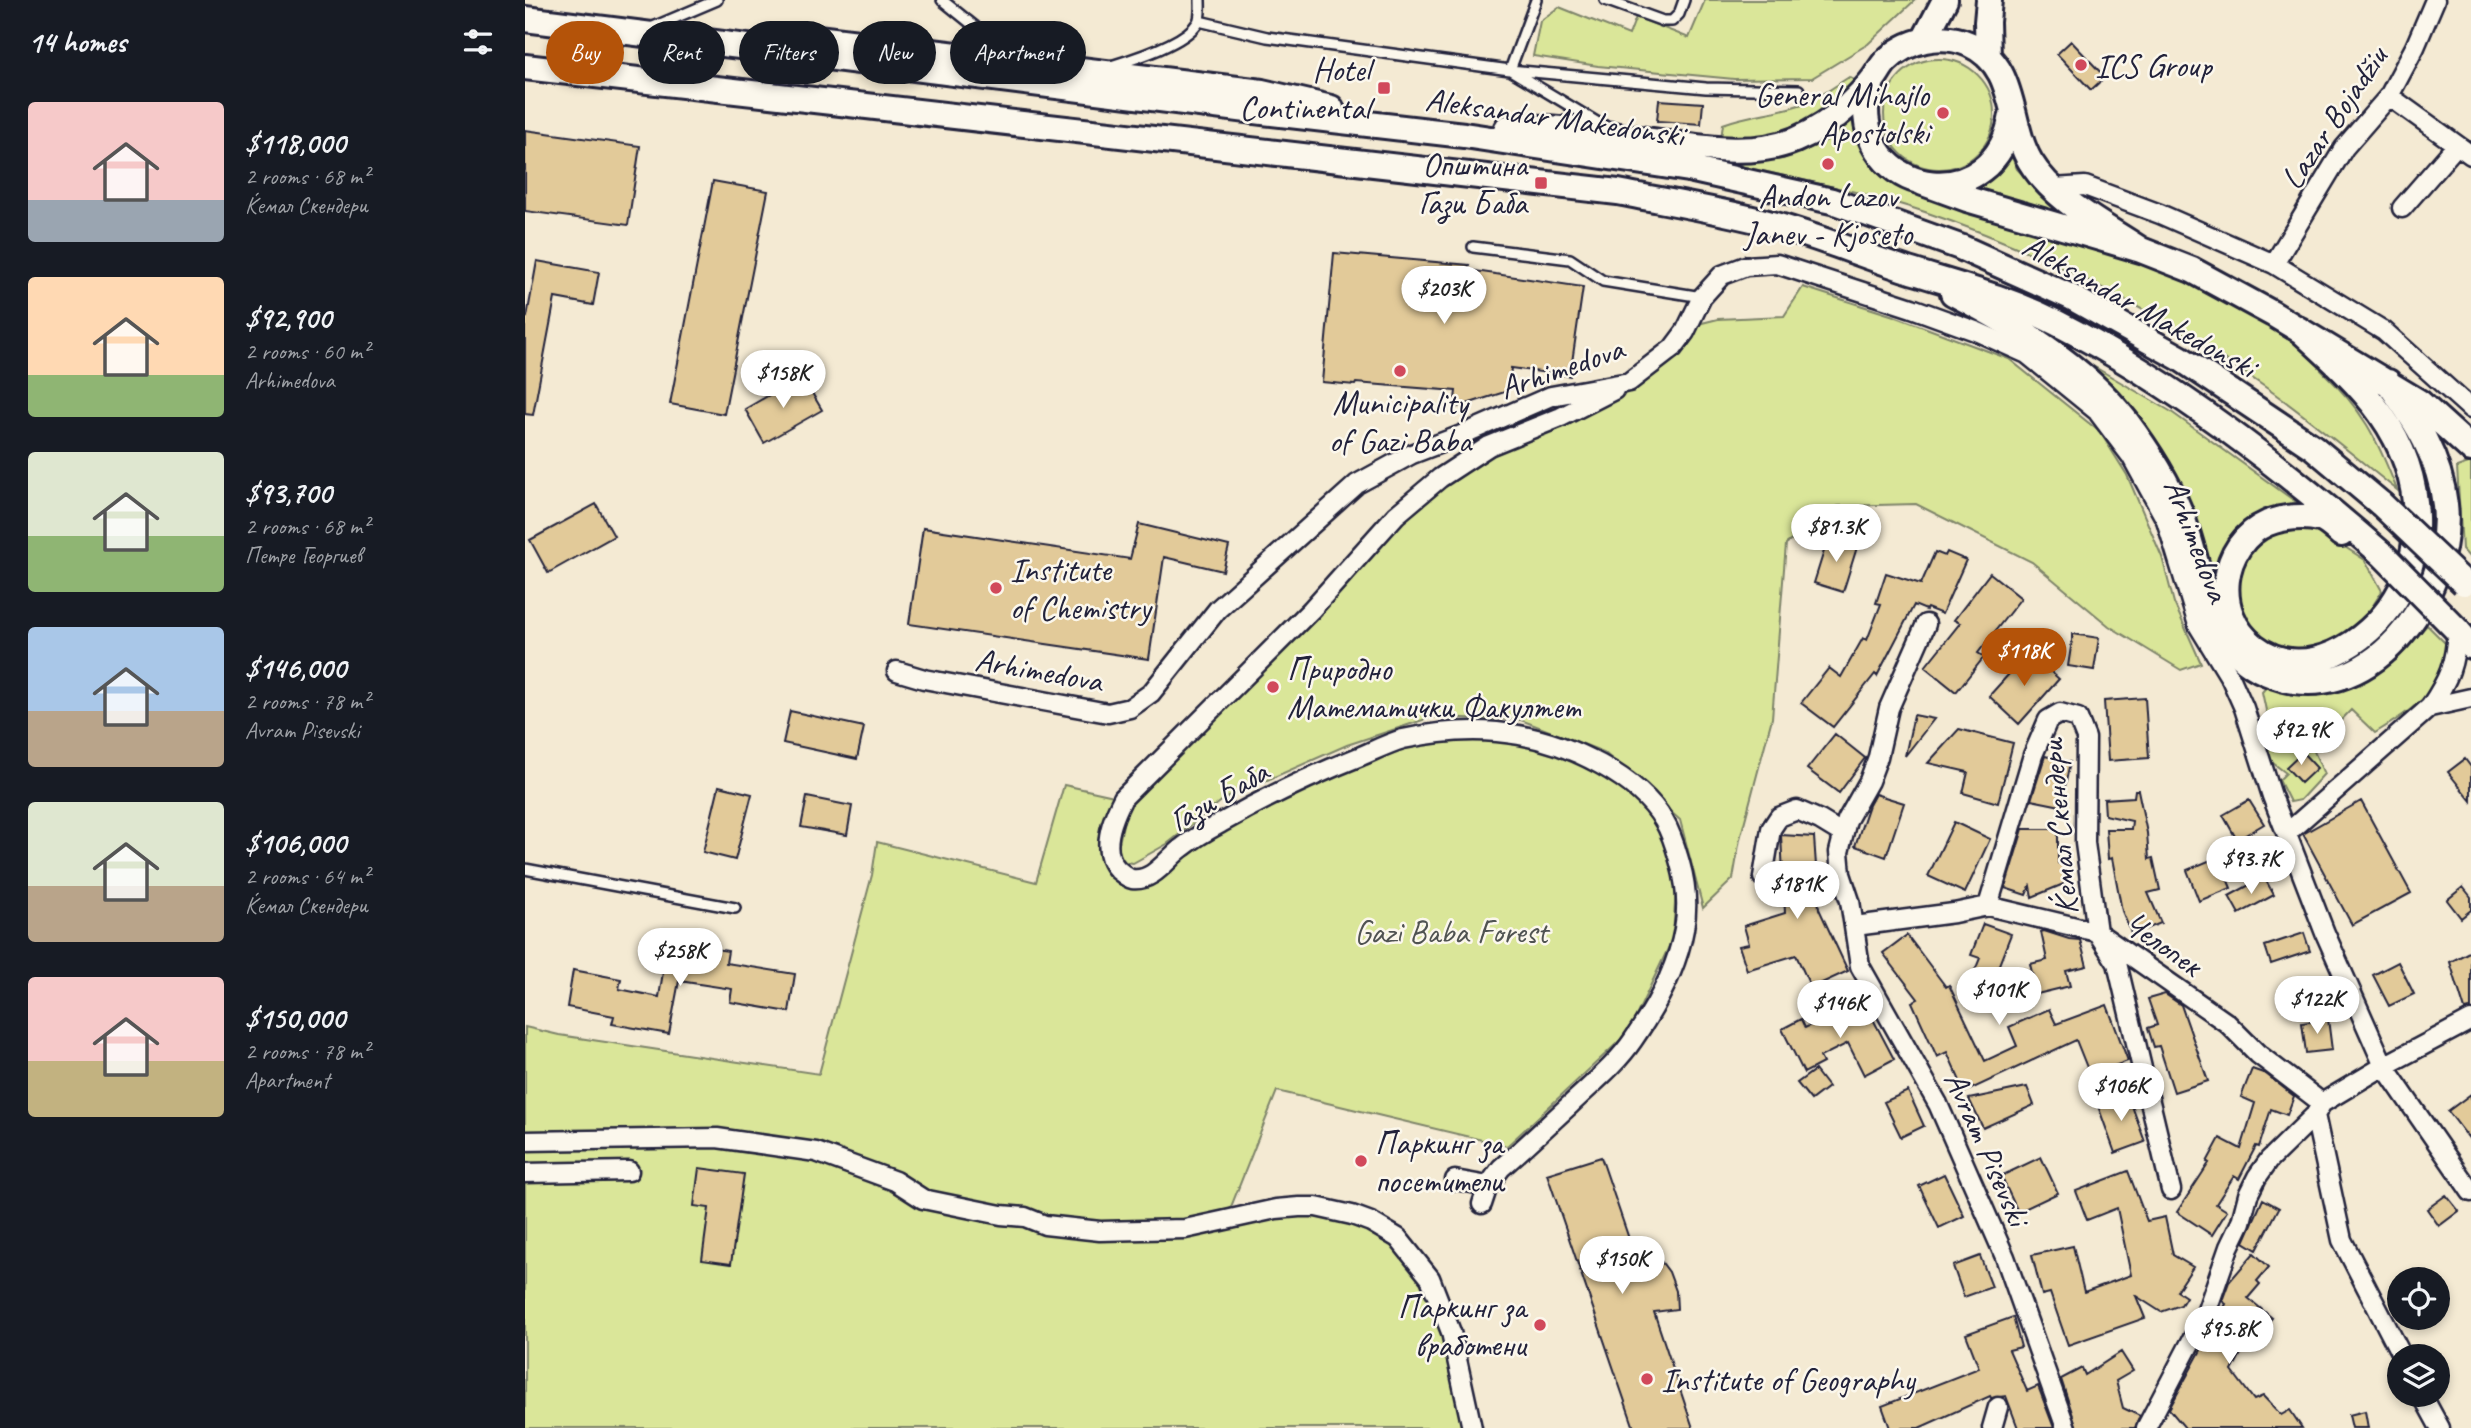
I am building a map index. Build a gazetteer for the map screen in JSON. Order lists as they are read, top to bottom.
{
  "streets": {
    "street": [
      "Aleksandar Makedonski",
      "Lazar Bojadžiu",
      "Arhimedova",
      "Гази Баба",
      "Ќемал Скендери",
      "Челопек",
      "Avram Pisevski"
    ]
  },
  "crossings": [
    ["Arhimedova", "Гази Баба"],
    ["Ќемал Скендери", "Челопек"],
    ["Челопек", "Avram Pisevski"]
  ],
  "parks": ["Gazi Baba Forest"],
  "places": {
    "other": [
      "ICS Group",
      "General Mihajlo Apostolski",
      "Andon Lazov Janev - Kjoseto",
      "Municipality of Gazi Baba",
      "Institute of Chemistry",
      "Природно Математички Факултет",
      "Паркинг за посетители",
      "Паркинг за вработени",
      "Institute of Geography"
    ],
    "transit": ["Hotel Continental", "Општина Гази Баба"]
  },
  "page": {
    "heading": "14 homes",
    "chip": [
      "Buy",
      "Rent",
      "Filters",
      "New",
      "Apartment"
    ],
    "list": [
      {
        "name": "$118,000",
        "note": "2 rooms · 68 m² · Ќемал Скендери"
      },
      {
        "name": "$92,900",
        "note": "2 rooms · 60 m² · Arhimedova"
      },
      {
        "name": "$93,700",
        "note": "2 rooms · 68 m² · Петре Георгиев"
      },
      {
        "name": "$146,000",
        "note": "2 rooms · 78 m² · Avram Pisevski"
      },
      {
        "name": "$106,000",
        "note": "2 rooms · 64 m² · Ќемал Скендери"
      },
      {
        "name": "$150,000",
        "note": "2 rooms · 78 m² · Apartment"
      }
    ],
    "price": [
      "$203K",
      "$158K",
      "$81.3K",
      "$118K",
      "$92.9K",
      "$93.7K",
      "$181K",
      "$258K",
      "$101K",
      "$122K",
      "$146K",
      "$106K",
      "$150K",
      "$95.8K"
    ]
  }
}
